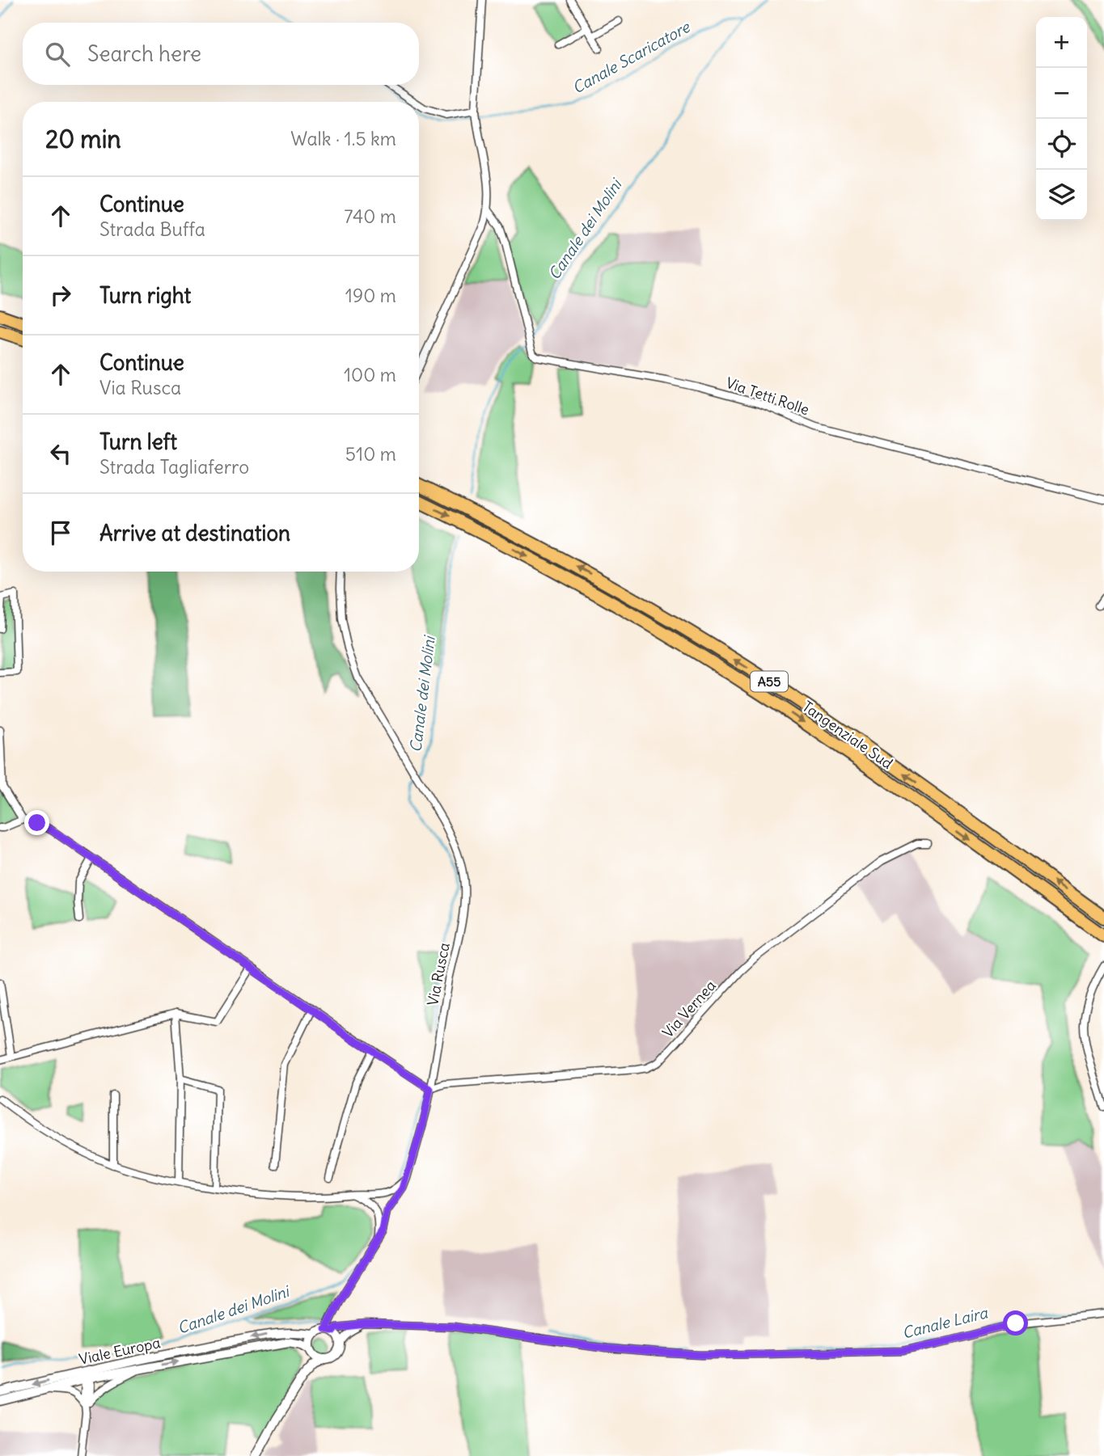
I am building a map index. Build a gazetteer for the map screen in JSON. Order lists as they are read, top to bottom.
{
  "streets": {
    "highway": ["A55", "Tangenziale Sud"],
    "street": [
      "Via Tetti Rolle",
      "Via Rusca",
      "Via Vernea",
      "Viale Europa"
    ]
  },
  "crossings": [
    ["Via Rusca", "Via Vernea"]
  ],
  "water": ["Canale Scaricatore", "Canale dei Molini", "Canale Laira"],
  "page": {
    "map_buttons": ["+", "−"],
    "search": "Search here",
    "heading": ["20 min", "Walk · 1.5 km"],
    "list": [
      ["Continue", "Strada Buffa", "740 m"],
      ["Turn right", "190 m"],
      ["Continue", "Via Rusca", "100 m"],
      ["Turn left", "Strada Tagliaferro", "510 m"],
      "Arrive at destination"
    ]
  }
}
